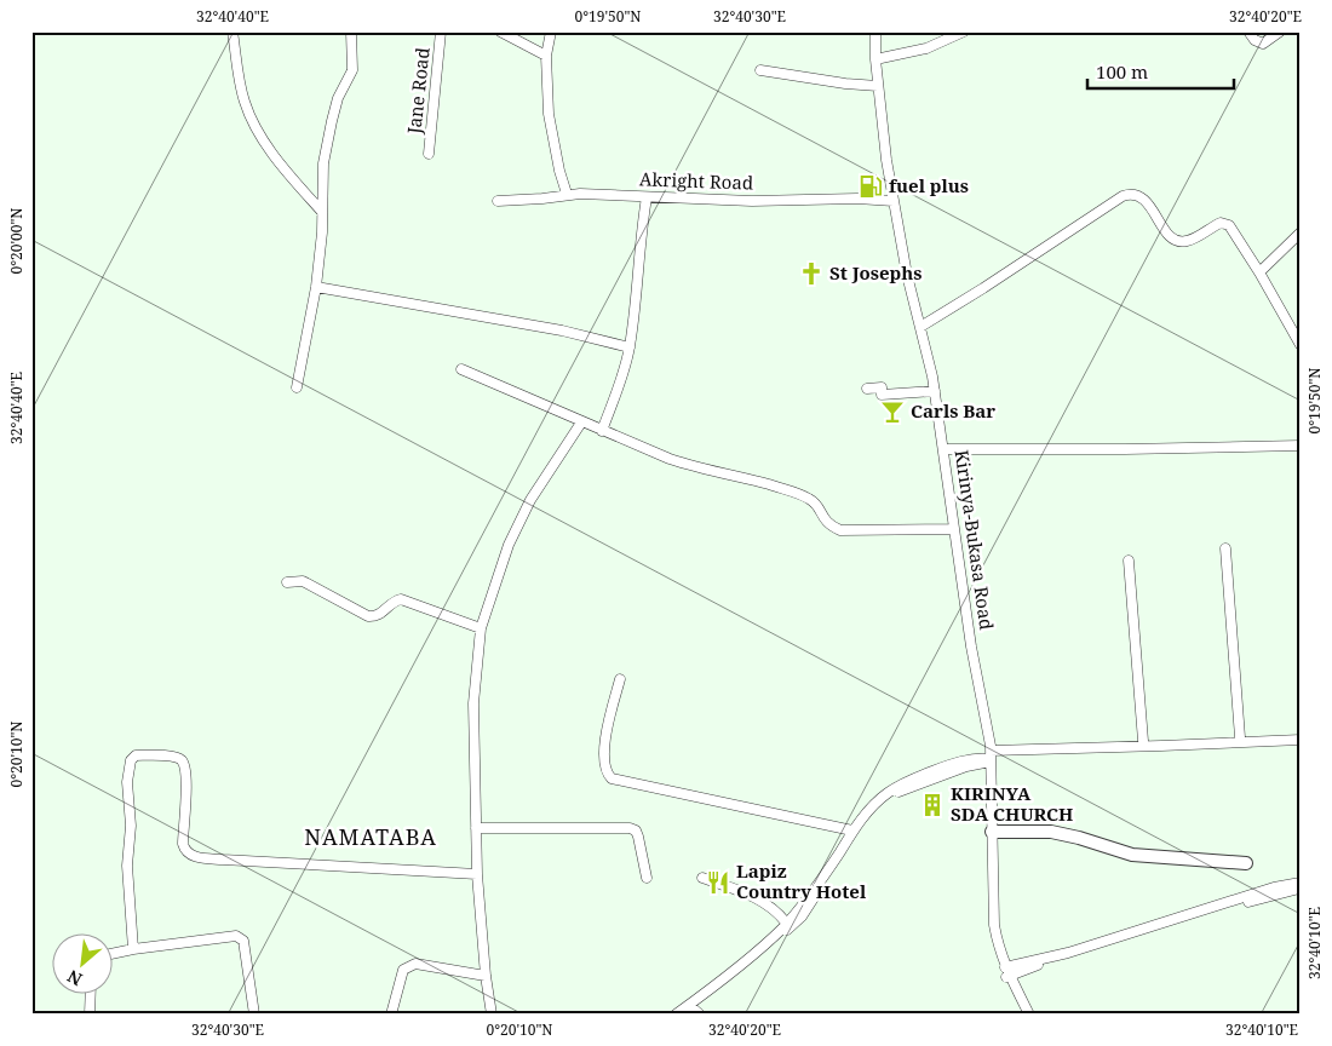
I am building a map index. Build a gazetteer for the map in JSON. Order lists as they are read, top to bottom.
{
  "streets": {
    "street": ["Jane Road", "Akright Road", "Kirinya-Bukasa Road"]
  },
  "crossings": [
    ["Akright Road", "Kirinya-Bukasa Road"]
  ],
  "districts": ["NAMATABA"],
  "places": {
    "fuel station": ["fuel plus"],
    "church": ["St Josephs"],
    "bar": ["Carls Bar"],
    "building": ["KIRINYA SDA CHURCH"],
    "restaurant": ["Lapiz Country Hotel"]
  },
  "scale_bar": "100 m",
  "north": "bottom left",
  "coordinates": [
    "32°40'40\"E",
    "0°19'50\"N",
    "32°40'30\"E",
    "32°40'20\"E",
    "0°20'00\"N",
    "0°20'10\"N",
    "32°40'10\"E"
  ]
}
